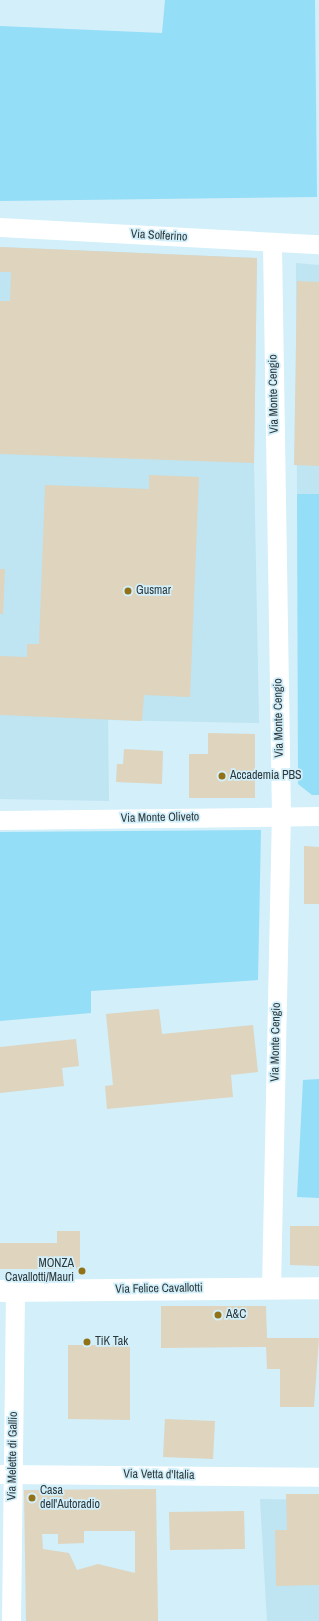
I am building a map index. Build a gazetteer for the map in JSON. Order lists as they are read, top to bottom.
{
  "streets": {
    "street": [
      "Via Solferino",
      "Via Monte Cengio",
      "Via Monte Oliveto",
      "Via Felice Cavallotti",
      "Via Melette di Gallio",
      "Via Vetta d'Italia"
    ]
  },
  "crossings": [
    ["Via Solferino", "Via Monte Cengio"],
    ["Via Monte Cengio", "Via Monte Oliveto"],
    ["Via Monte Cengio", "Via Felice Cavallotti"],
    ["Via Felice Cavallotti", "Via Melette di Gallio"],
    ["Via Melette di Gallio", "Via Vetta d'Italia"]
  ],
  "places": [
    "Gusmar",
    "Accademia PBS",
    "MONZA Cavallotti/Mauri",
    "A&C",
    "TiK Tak",
    "Casa dell'Autoradio"
  ]
}
